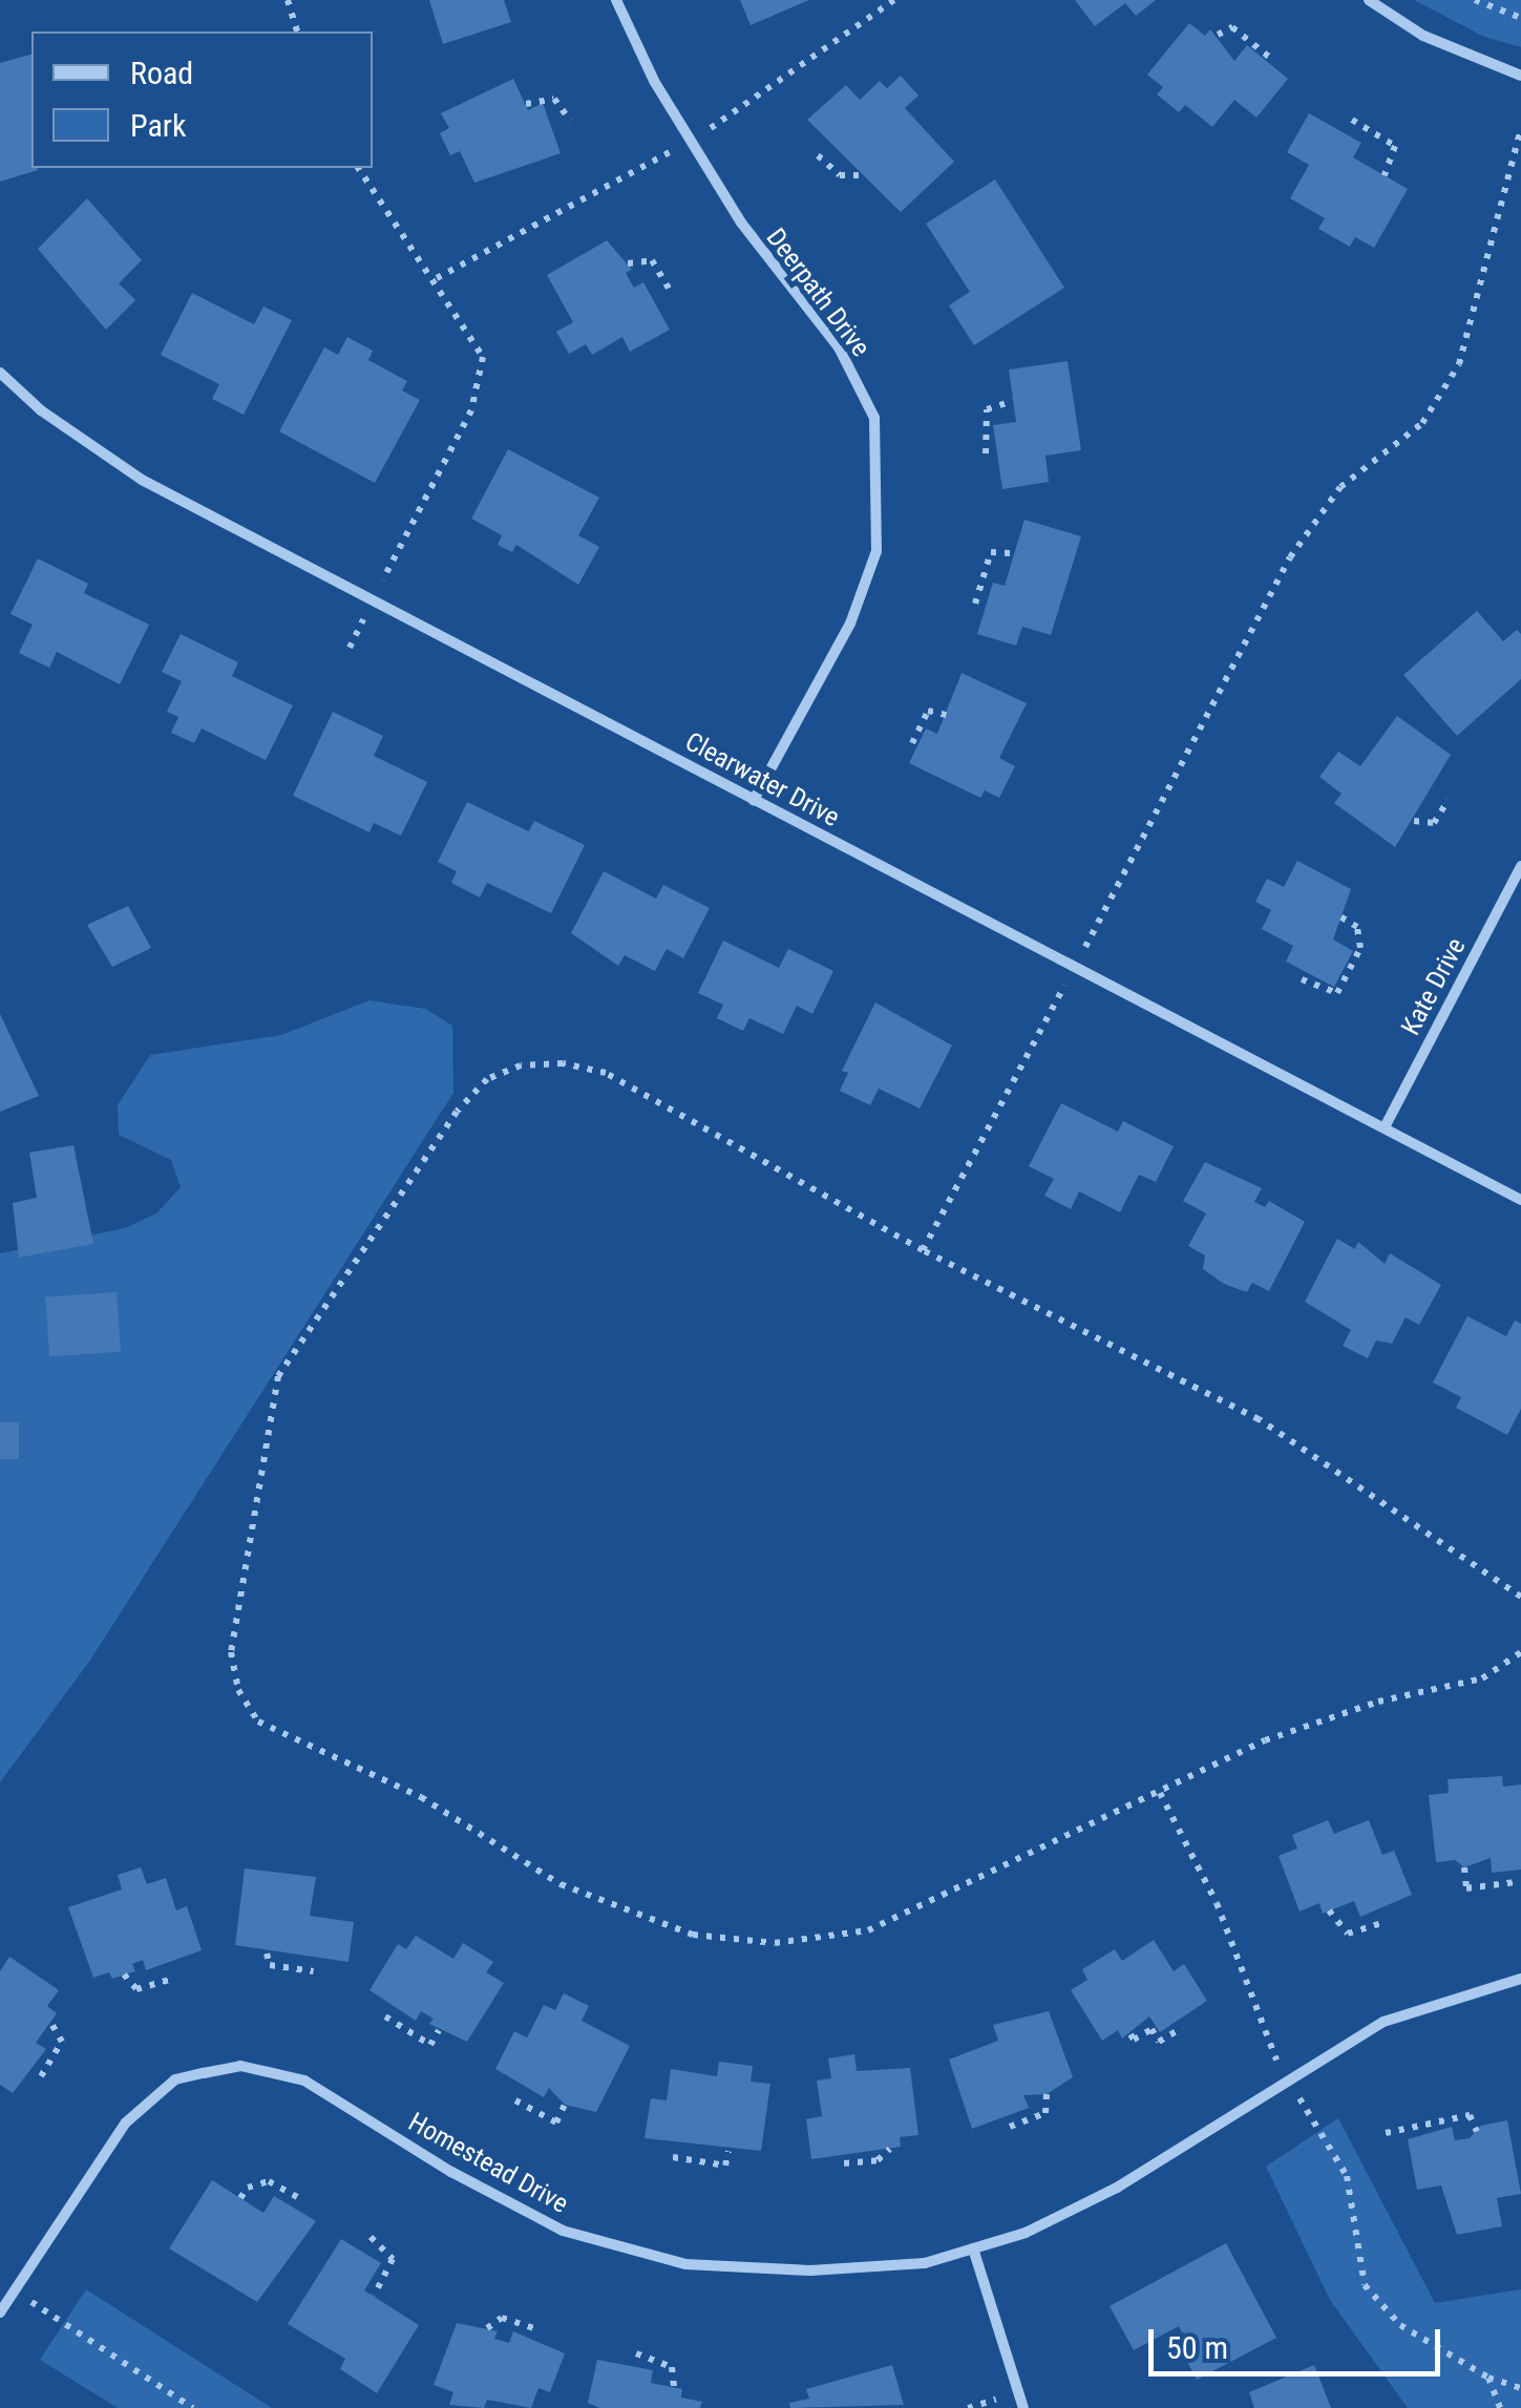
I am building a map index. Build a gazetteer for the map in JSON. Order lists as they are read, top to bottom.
{
  "streets": {
    "street": [
      "Deerpath Drive",
      "Clearwater Drive",
      "Kate Drive",
      "Homestead Drive"
    ]
  },
  "crossings": [
    ["Deerpath Drive", "Clearwater Drive"],
    ["Clearwater Drive", "Kate Drive"]
  ],
  "legend": ["Road", "Park"],
  "scale_bar": "50 m"
}
